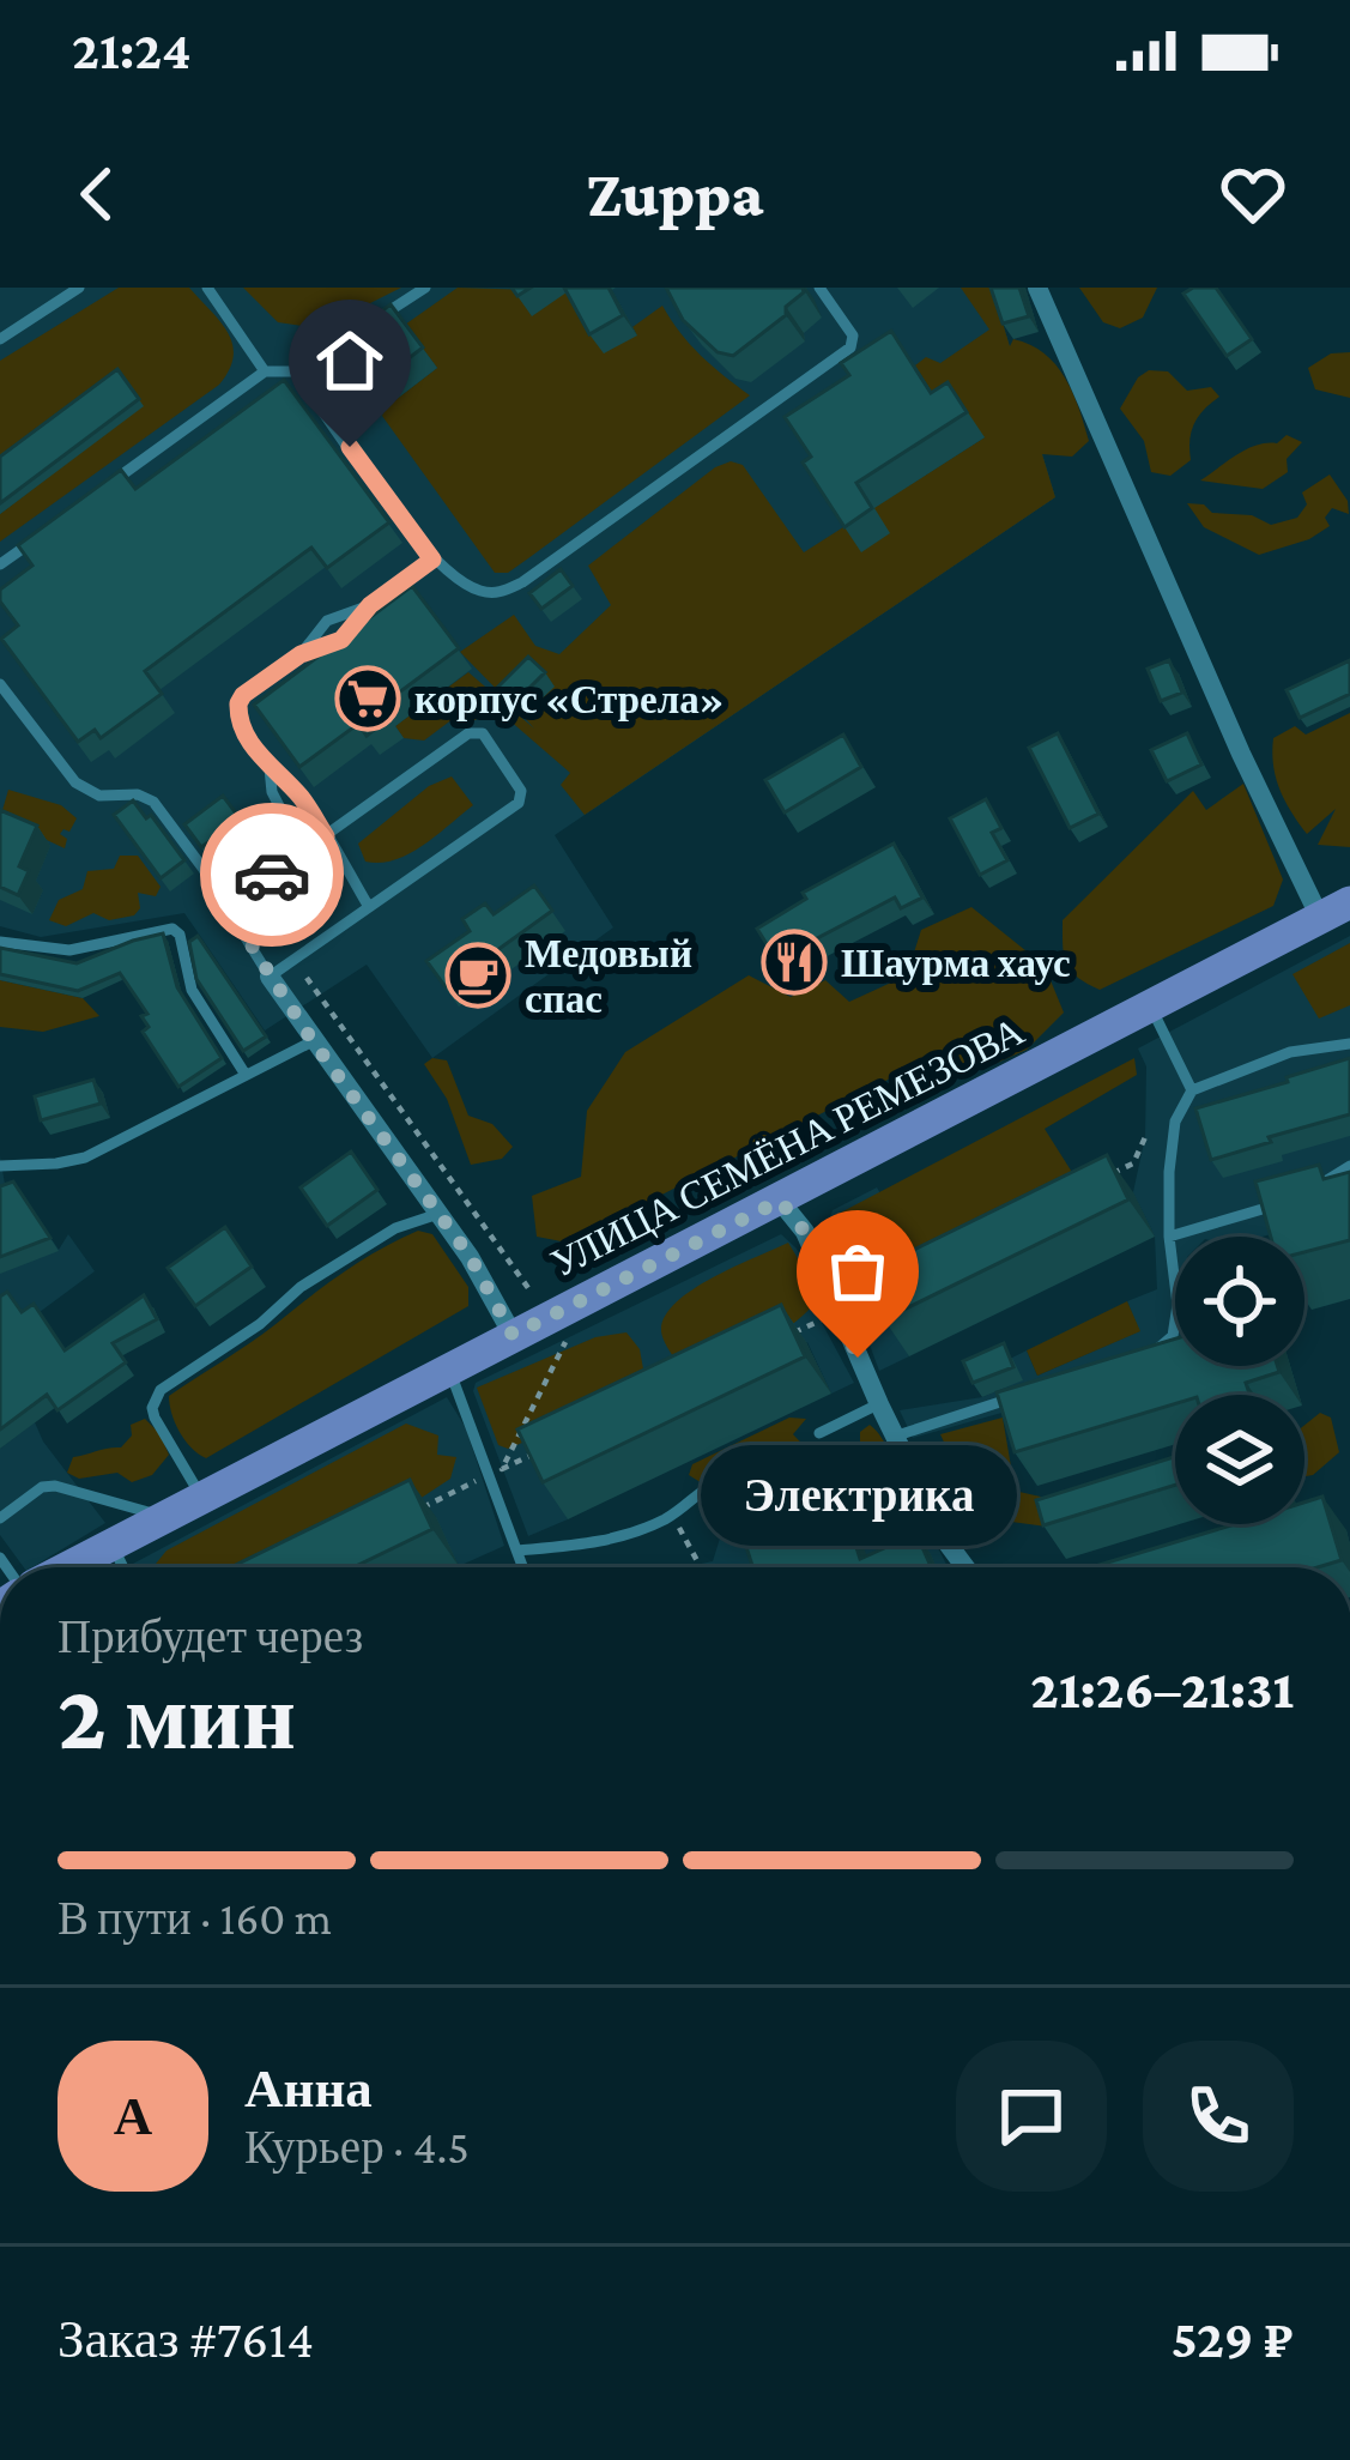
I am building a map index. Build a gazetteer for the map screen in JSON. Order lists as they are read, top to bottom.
{
  "streets": {
    "main road": ["УЛИЦА СЕМЁНА РЕМЕЗОВА"]
  },
  "places": {
    "supermarket": ["корпус «Стрела»"],
    "restaurant": ["Шаурма хаус"],
    "cafe": ["Медовый спас"],
    "other": ["Электрика"]
  },
  "page": {
    "status": "21:24",
    "header": "Zuppa",
    "bubble": "Электрика",
    "heading": ["2 мин", "Прибудет через", "21:26–21:31"],
    "panel": [
      "Анна",
      "Курьер · 4.5",
      "Заказ #7614",
      "529 ₽"
    ],
    "bar": "В пути · 160 m",
    "round": "А"
  }
}
